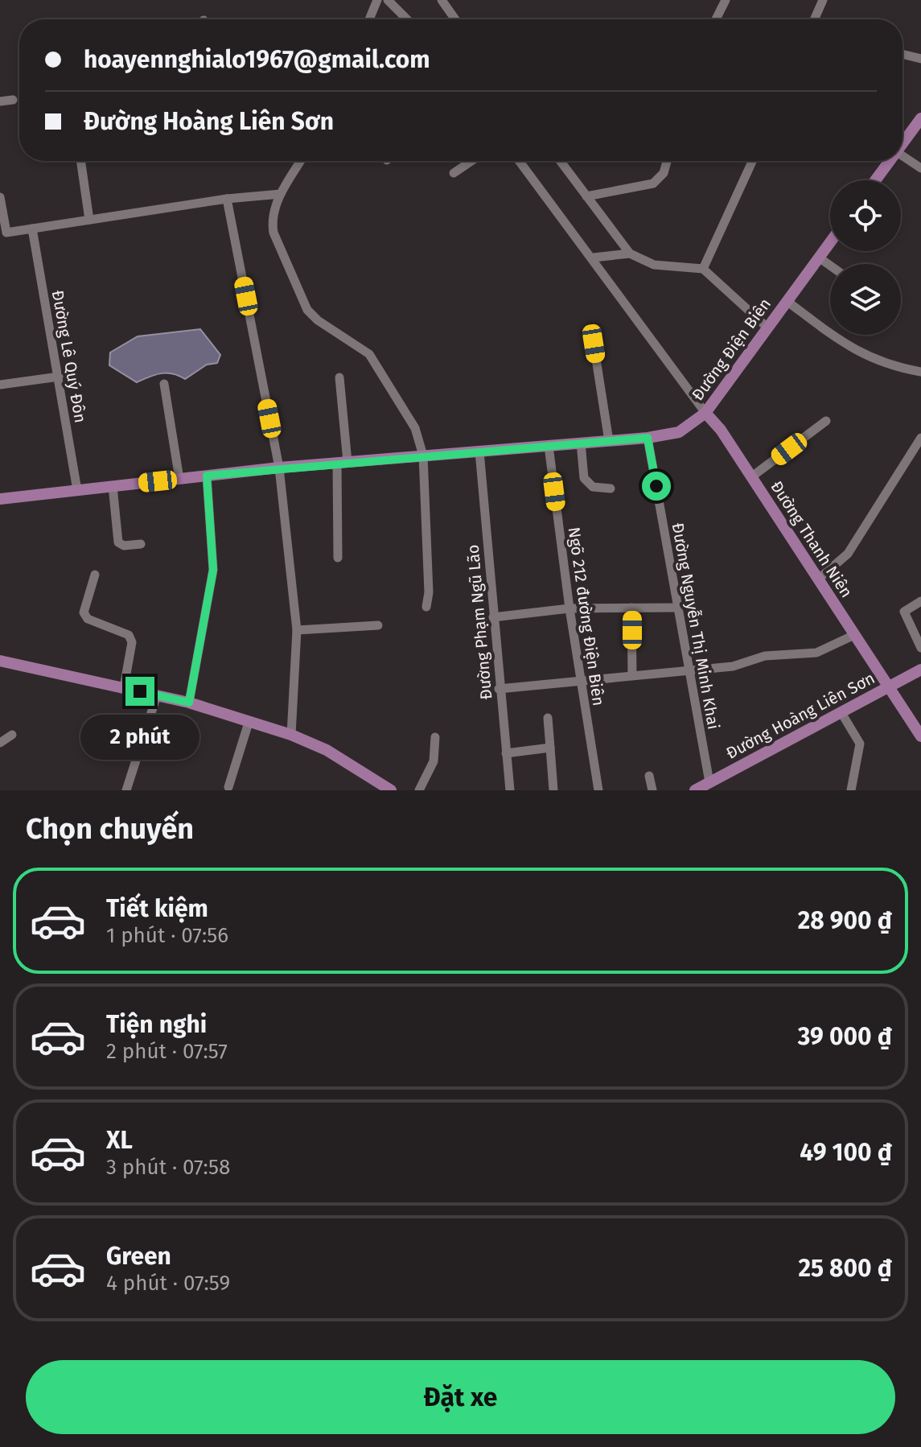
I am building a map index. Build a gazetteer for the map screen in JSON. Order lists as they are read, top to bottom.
{
  "streets": {
    "main road": ["Đường Điện Biên", "Đường Thanh Niên", "Đường Hoàng Liên Sơn"],
    "street": [
      "Đường Lê Quý Đôn",
      "Ngõ 212 đường Điện Biên",
      "Đường Phạm Ngũ Lão",
      "Đường Nguyễn Thị Minh Khai"
    ]
  },
  "crossings": [
    ["Đường Điện Biên", "Đường Lê Quý Đôn"],
    ["Đường Điện Biên", "Đường Thanh Niên"],
    ["Đường Điện Biên", "Ngõ 212 đường Điện Biên"],
    ["Đường Điện Biên", "Đường Phạm Ngũ Lão"],
    ["Đường Điện Biên", "Đường Nguyễn Thị Minh Khai"],
    ["Đường Thanh Niên", "Đường Hoàng Liên Sơn"],
    ["Đường Nguyễn Thị Minh Khai", "Đường Hoàng Liên Sơn"]
  ],
  "page": {
    "banner": ["hoayennghialo1967@gmail.com", "Đường Hoàng Liên Sơn"],
    "bubble": "2 phút",
    "heading": "Chọn chuyến",
    "list": [
      {
        "name": "Tiết kiệm",
        "note": "1 phút · 07:56",
        "value": "28 900 ₫"
      },
      {
        "name": "Tiện nghi",
        "note": "2 phút · 07:57",
        "value": "39 000 ₫"
      },
      {
        "name": "XL",
        "note": "3 phút · 07:58",
        "value": "49 100 ₫"
      },
      {
        "name": "Green",
        "note": "4 phút · 07:59",
        "value": "25 800 ₫"
      }
    ],
    "buttons": "Đặt xe"
  }
}
